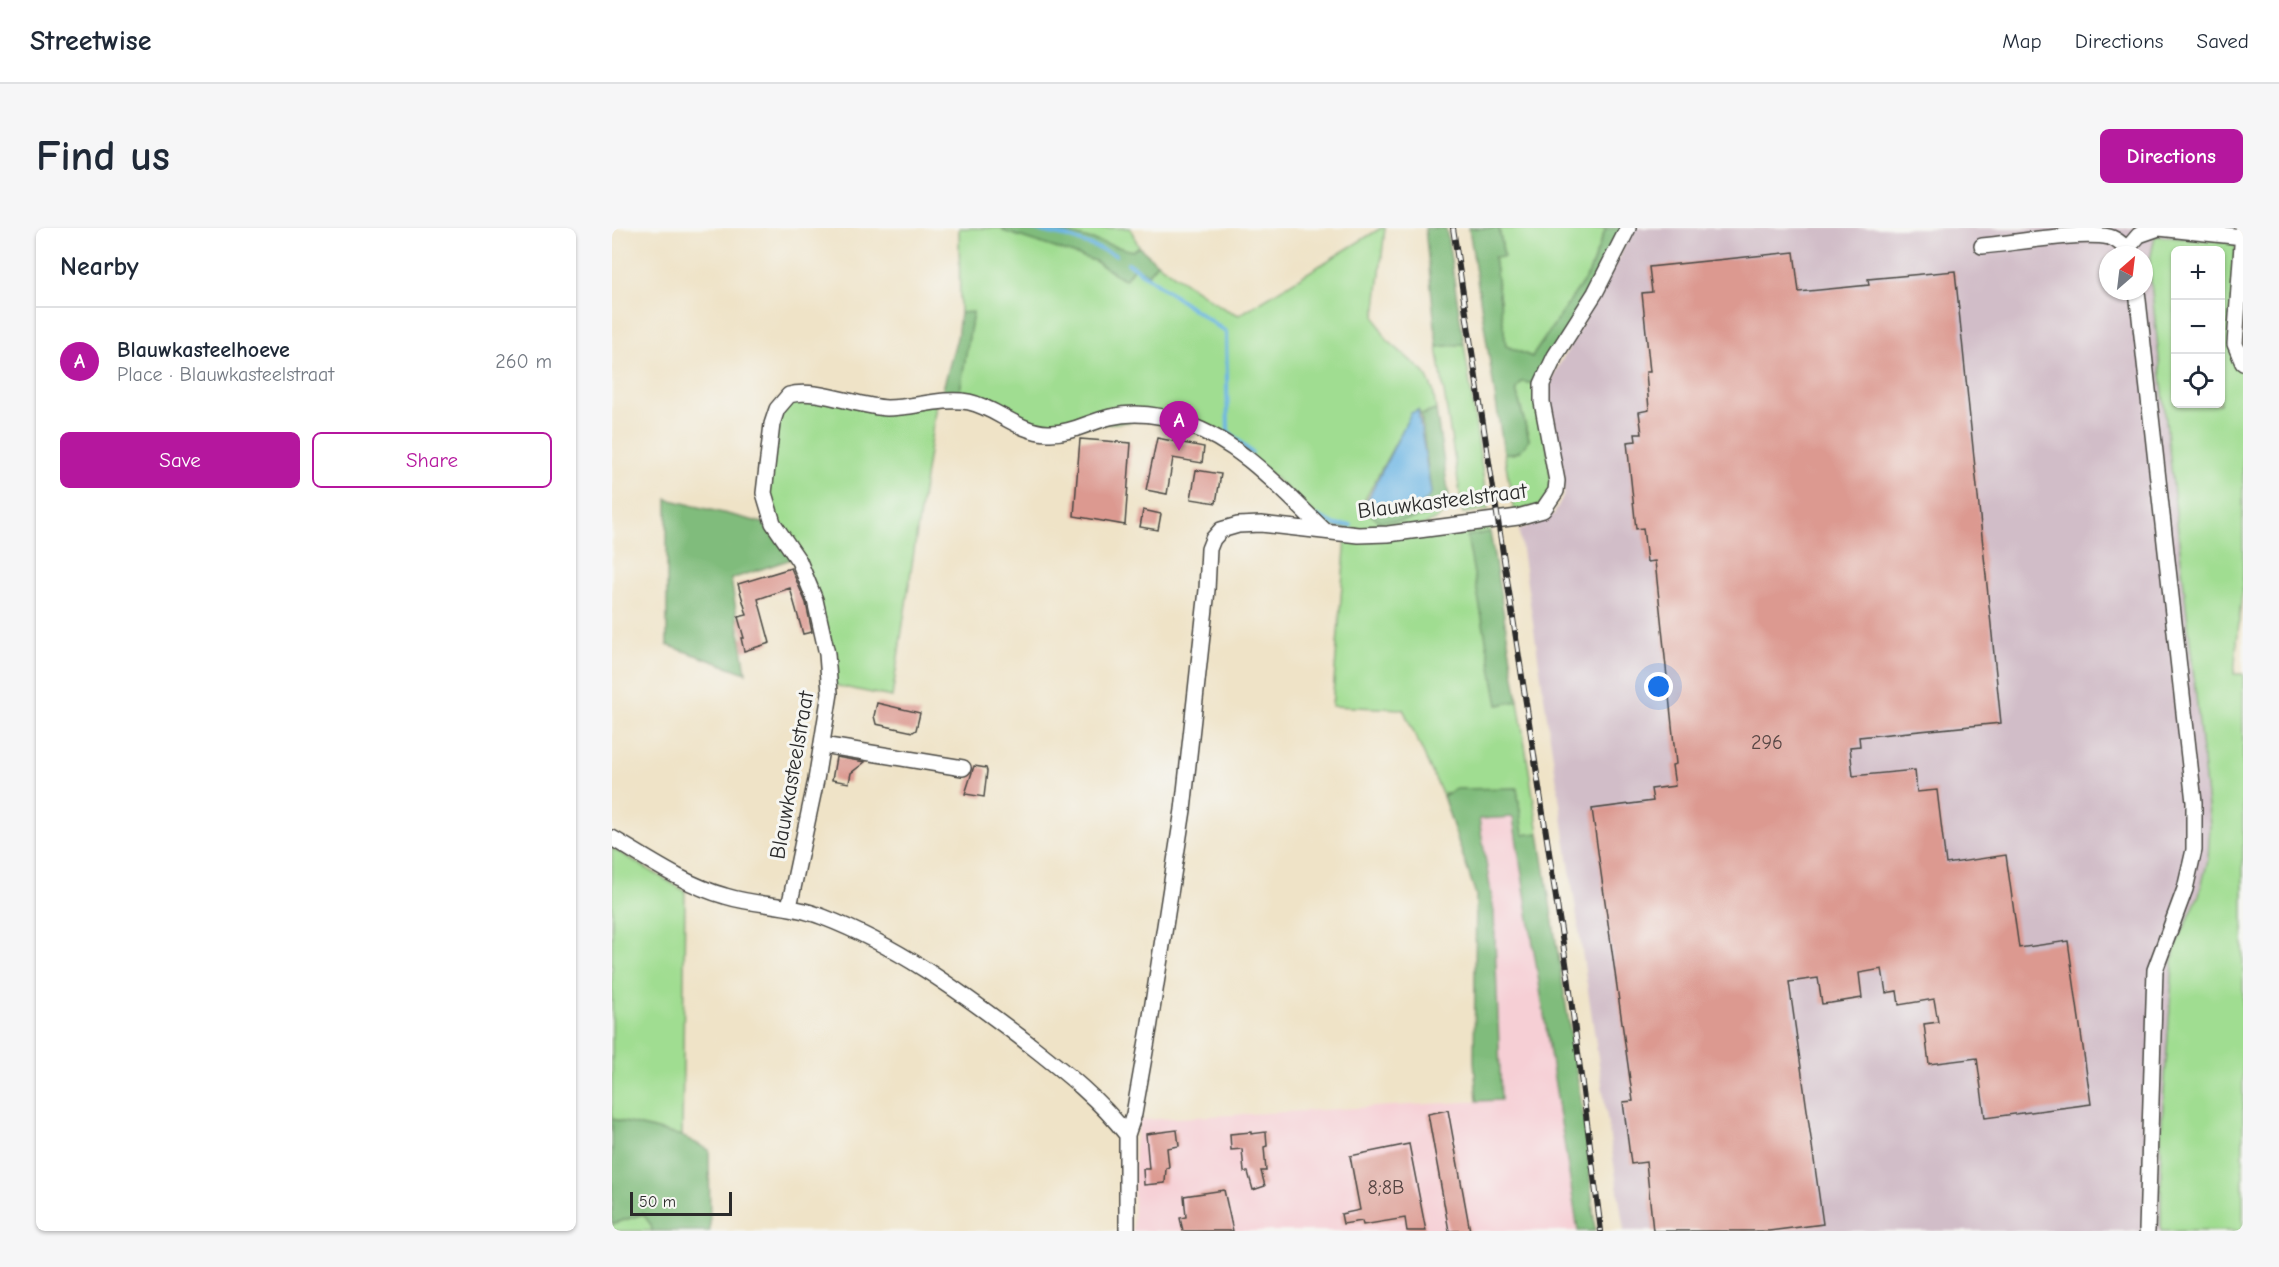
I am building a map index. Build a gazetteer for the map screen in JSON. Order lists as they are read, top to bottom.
{
  "streets": {
    "street": ["Blauwkasteelstraat"]
  },
  "house_numbers": ["296", "8;8B"],
  "scale_bar": "50 m",
  "north": "top right",
  "page": {
    "header": "Streetwise",
    "nav": ["Map", "Directions", "Saved"],
    "buttons": [
      "Directions",
      ["Save", "Share"]
    ],
    "title": "Find us",
    "heading": "Nearby",
    "map_buttons": ["+", "−"],
    "list": [
      {
        "mark": "A",
        "name": "Blauwkasteelhoeve",
        "note": "Place · Blauwkasteelstraat",
        "value": "260 m"
      }
    ],
    "pins": "A",
    "scale": "50 m"
  }
}
